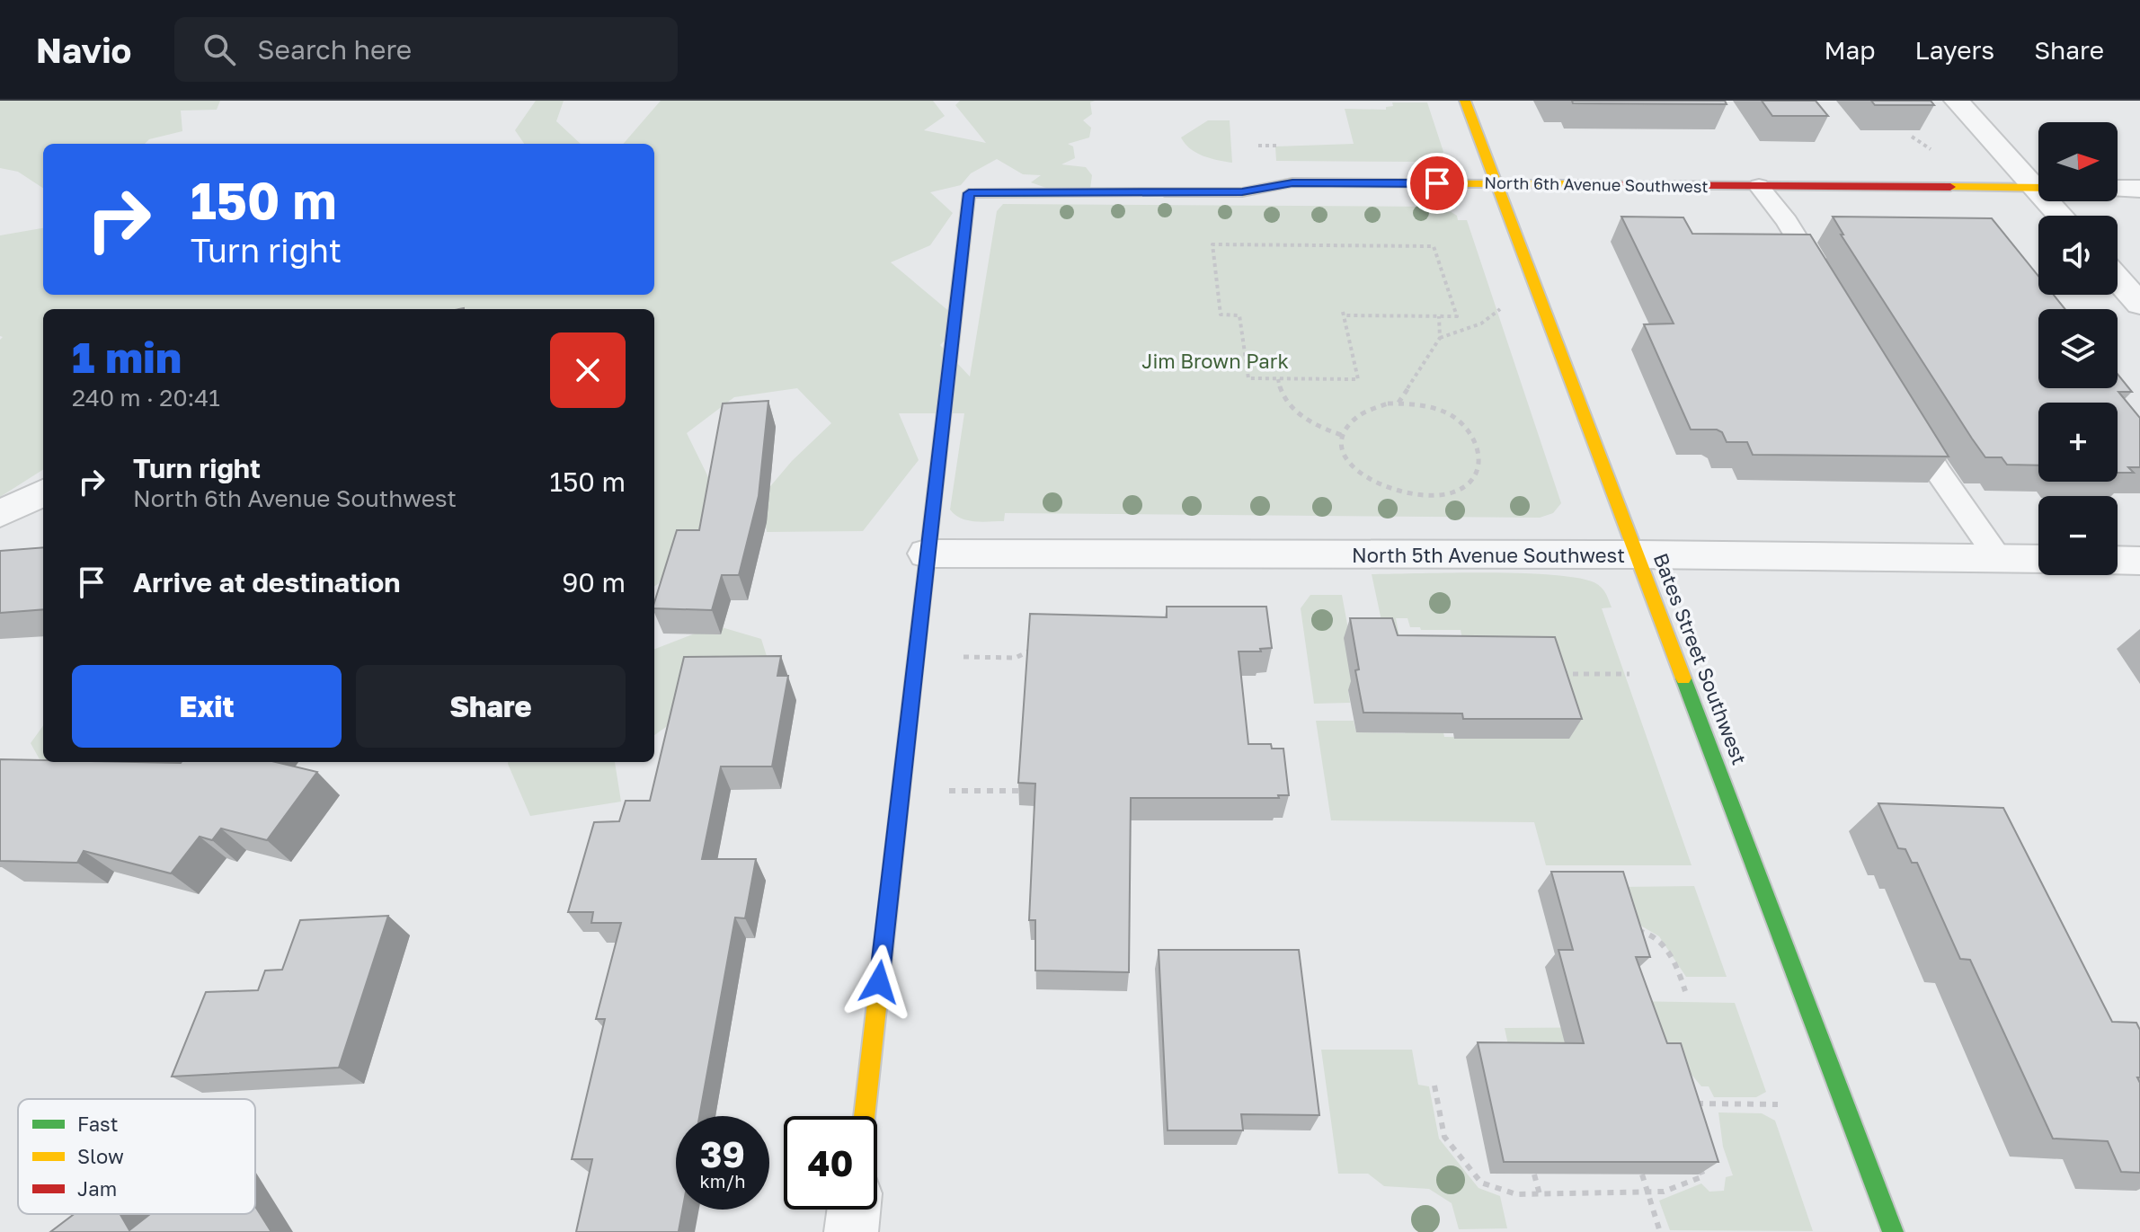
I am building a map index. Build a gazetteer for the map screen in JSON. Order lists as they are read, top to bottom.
{
  "streets": {
    "street": ["North 6th Avenue Southwest", "North 5th Avenue Southwest", "Bates Street Southwest"]
  },
  "crossings": [
    ["North 6th Avenue Southwest", "North 5th Avenue Southwest"],
    ["North 6th Avenue Southwest", "Bates Street Southwest"],
    ["North 5th Avenue Southwest", "Bates Street Southwest"]
  ],
  "parks": ["Jim Brown Park"],
  "legend": ["Fast", "Slow", "Jam"],
  "north": "right",
  "page": {
    "header": "Navio",
    "search": "Search here",
    "nav": ["Map", "Layers", "Share"],
    "map_buttons": ["+", "−"],
    "turn": ["150 m", "Turn right"],
    "heading": ["1 min", "240 m · 20:41"],
    "list": [
      {
        "name": "Turn right",
        "note": "North 6th Avenue Southwest",
        "value": "150 m"
      },
      {
        "name": "Arrive at destination",
        "value": "90 m"
      }
    ],
    "buttons": ["Exit", "Share"],
    "speed": "39 km/h",
    "limit": "40"
  }
}
